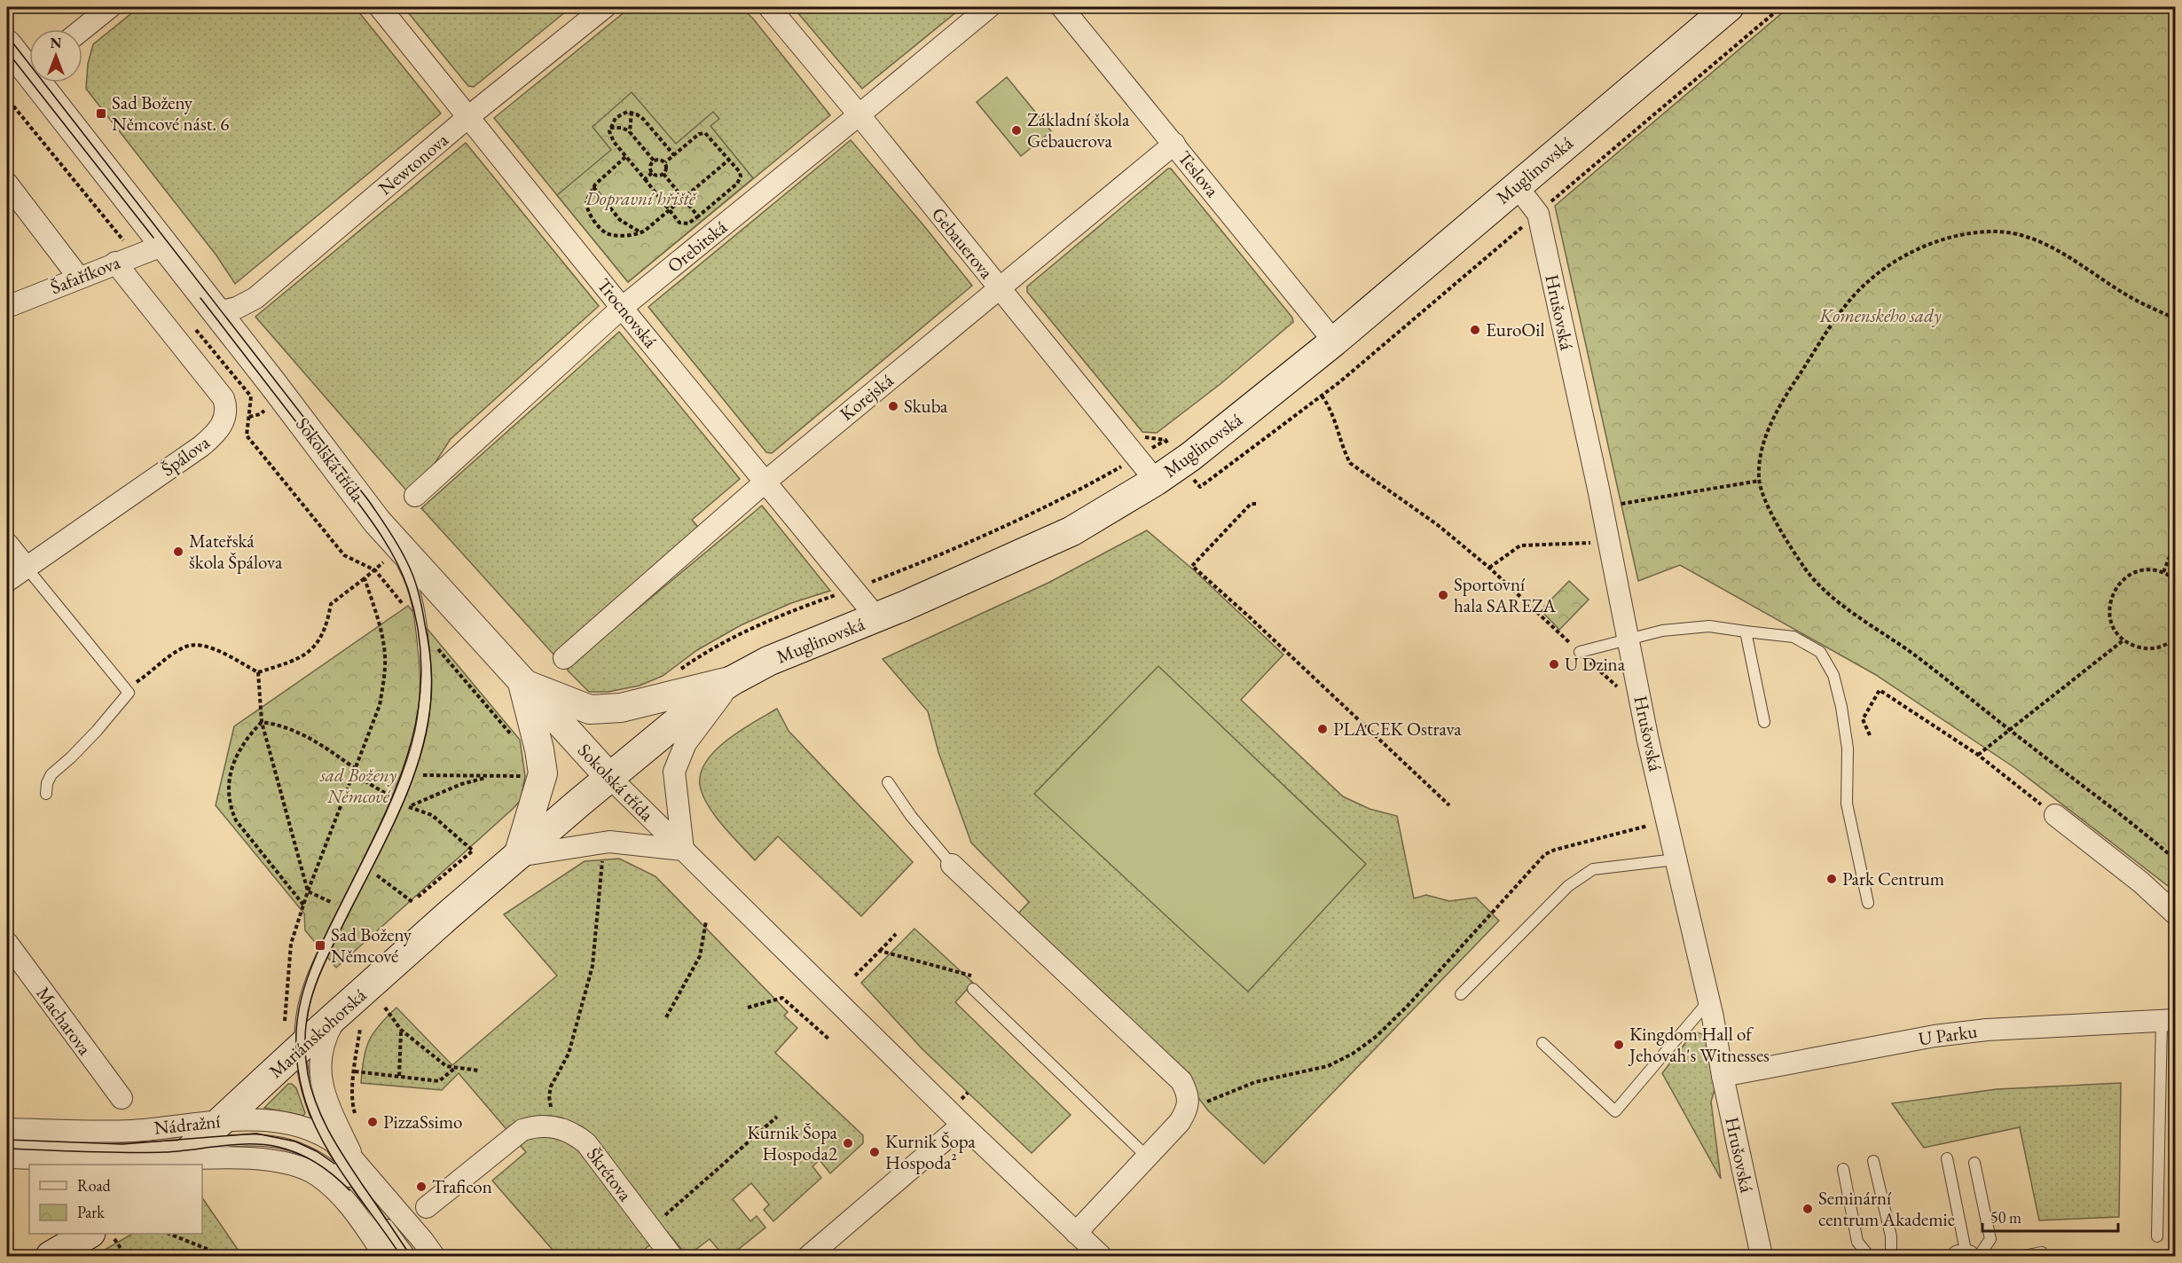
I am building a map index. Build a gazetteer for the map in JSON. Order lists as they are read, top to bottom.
{
  "streets": {
    "main road": ["Muglinovská", "Mariánskohorská"],
    "street": [
      "Newtonova",
      "Teslova",
      "Gebauerova",
      "Orebitská",
      "Šafaříkova",
      "Hrušovská",
      "Trocnovská",
      "Korejská",
      "Špálova",
      "Sokolská třída",
      "Macharova",
      "U Parku",
      "Nádražní",
      "Škrétova"
    ]
  },
  "crossings": [
    ["Newtonova", "Trocnovská"],
    ["Newtonova", "Sokolská třída"],
    ["Muglinovská", "Teslova"],
    ["Muglinovská", "Gebauerova"],
    ["Muglinovská", "Hrušovská"],
    ["Muglinovská", "Trocnovská"],
    ["Muglinovská", "Sokolská třída"],
    ["Muglinovská", "Mariánskohorská"],
    ["Teslova", "Korejská"],
    ["Gebauerova", "Orebitská"],
    ["Gebauerova", "Korejská"],
    ["Orebitská", "Trocnovská"],
    ["Šafaříkova", "Špálova"],
    ["Šafaříkova", "Sokolská třída"],
    ["Hrušovská", "U Parku"],
    ["Trocnovská", "Korejská"],
    ["Sokolská třída", "Mariánskohorská"],
    ["Mariánskohorská", "Nádražní"]
  ],
  "parks": ["Dopravní hřiště", "Komenského sady", "sad Boženy Němcové"],
  "places": {
    "transit": ["Sad Boženy Němcové nást. 6", "Sad Boženy Němcové"],
    "other": [
      "Základní škola Gebauerova",
      "EuroOil",
      "Skuba",
      "Mateřská škola Špálova",
      "Sportovní hala SAREZA",
      "U Dzina",
      "PLACEK Ostrava",
      "Park Centrum",
      "Kingdom Hall of Jehovah's Witnesses",
      "PizzaSsimo",
      "Kurnik Šopa Hospoda2",
      "Kurnik Šopa Hospoda²",
      "Traficon",
      "Seminární centrum Akademie"
    ]
  },
  "legend": ["Road", "Park"],
  "scale_bar": "50 m",
  "north": "top"
}
